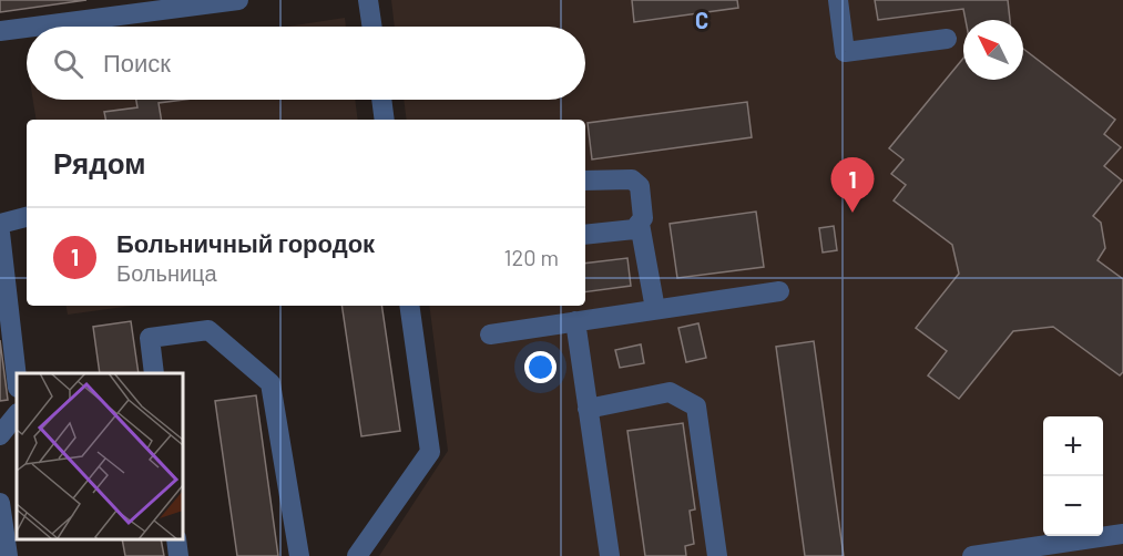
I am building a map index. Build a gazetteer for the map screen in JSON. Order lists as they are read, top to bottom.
{
  "north": "top left",
  "page": {
    "search": "Поиск",
    "heading": "Рядом",
    "pins": "1",
    "list": [
      {
        "mark": "1",
        "name": "Больничный городок",
        "note": "Больница",
        "value": "120 m"
      }
    ],
    "map_buttons": ["+", "−"]
  },
  "grid": {
    "columns": ["C"]
  }
}
